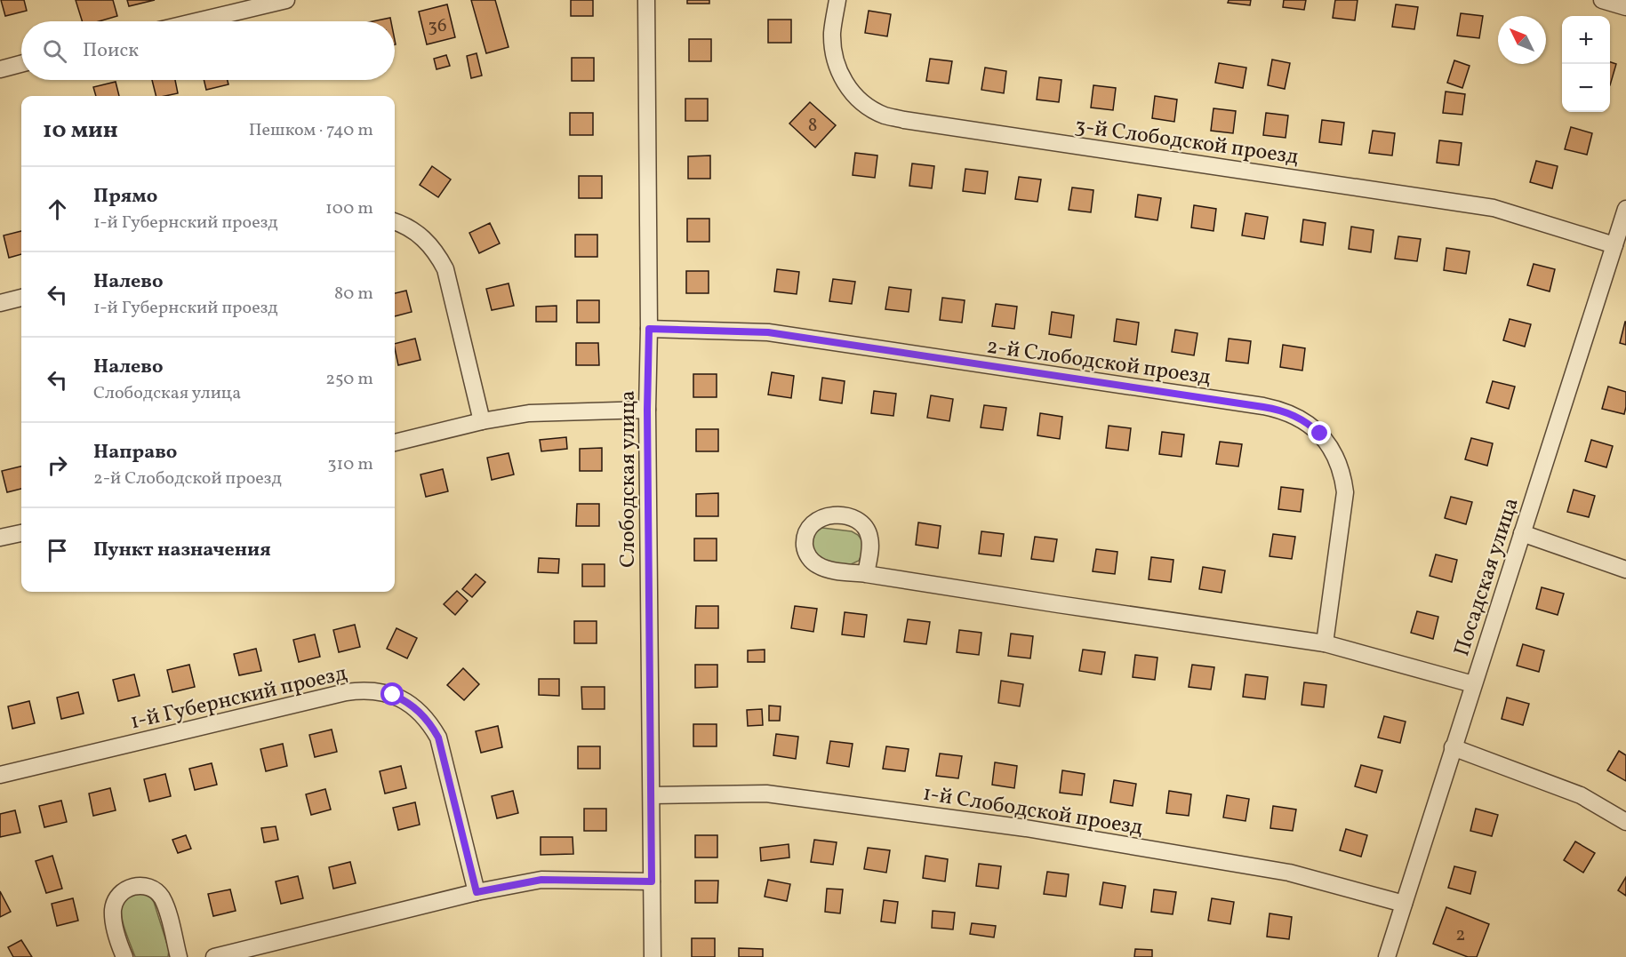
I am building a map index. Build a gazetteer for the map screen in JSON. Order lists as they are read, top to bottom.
{
  "streets": {
    "street": [
      "3-й Слободской проезд",
      "2-й Слободской проезд",
      "Слободская улица",
      "Посадская улица",
      "1-й Губернский проезд",
      "1-й Слободской проезд"
    ]
  },
  "crossings": [
    ["3-й Слободской проезд", "Посадская улица"],
    ["2-й Слободской проезд", "Слободская улица"],
    ["Слободская улица", "1-й Слободской проезд"],
    ["Посадская улица", "1-й Слободской проезд"]
  ],
  "house_numbers": ["36", "8", "2"],
  "north": "top left",
  "page": {
    "map_buttons": ["+", "−"],
    "search": "Поиск",
    "heading": ["10 мин", "Пешком · 740 m"],
    "list": [
      ["Прямо", "1-й Губернский проезд", "100 m"],
      ["Налево", "1-й Губернский проезд", "80 m"],
      ["Налево", "Слободская улица", "250 m"],
      ["Направо", "2-й Слободской проезд", "310 m"],
      "Пункт назначения"
    ]
  }
}
